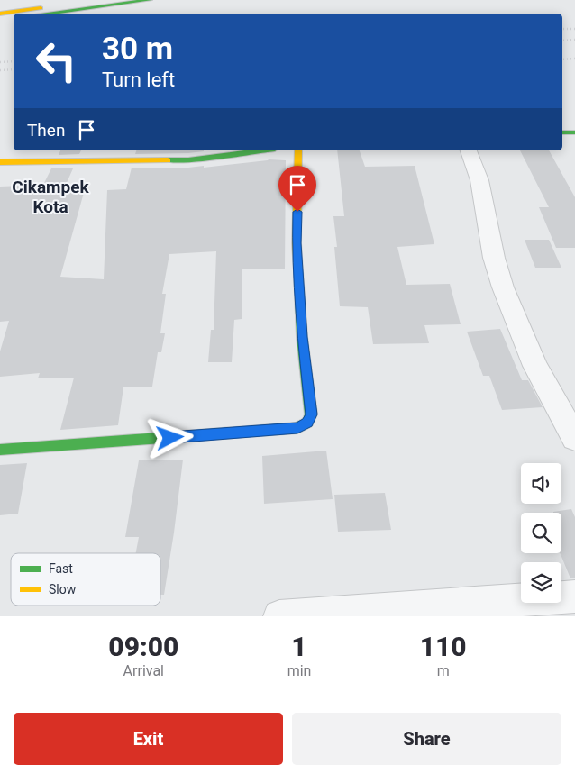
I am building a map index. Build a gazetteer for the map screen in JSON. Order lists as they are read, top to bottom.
{
  "districts": ["Cikampek Kota"],
  "legend": ["Fast", "Slow"],
  "page": {
    "turn": ["30 m", "Turn left"],
    "then": "Then",
    "eta": [
      "09:00",
      "Arrival",
      "1",
      "min",
      "110",
      "m"
    ],
    "buttons": ["Exit", "Share"]
  }
}
